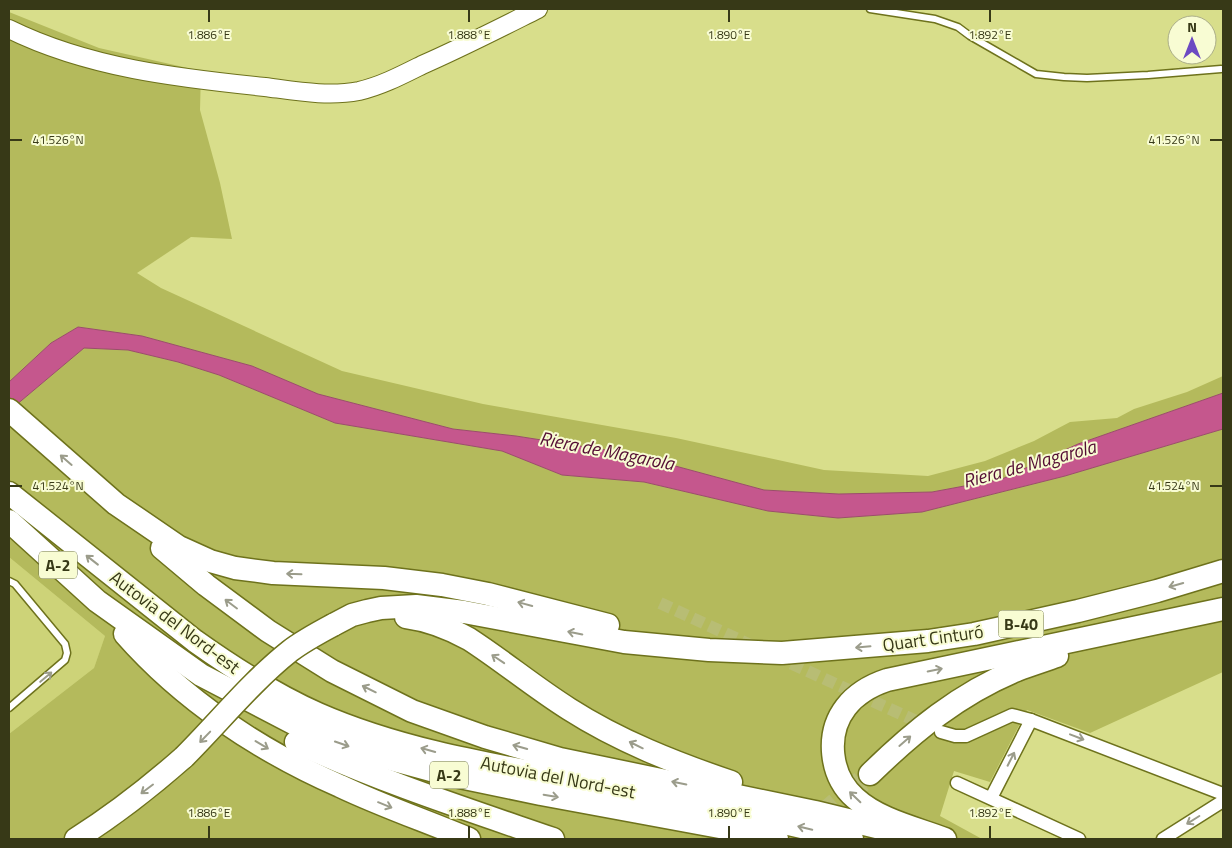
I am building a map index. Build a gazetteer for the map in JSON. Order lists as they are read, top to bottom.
{
  "streets": {
    "highway": [
      "A-2",
      "Autovia del Nord-est",
      "B-40",
      "Quart Cinturó"
    ]
  },
  "water": ["Riera de Magarola"],
  "north": "top",
  "coordinates": [
    "1.886°E",
    "1.888°E",
    "1.890°E",
    "1.892°E",
    "41.526°N",
    "41.524°N"
  ]
}
